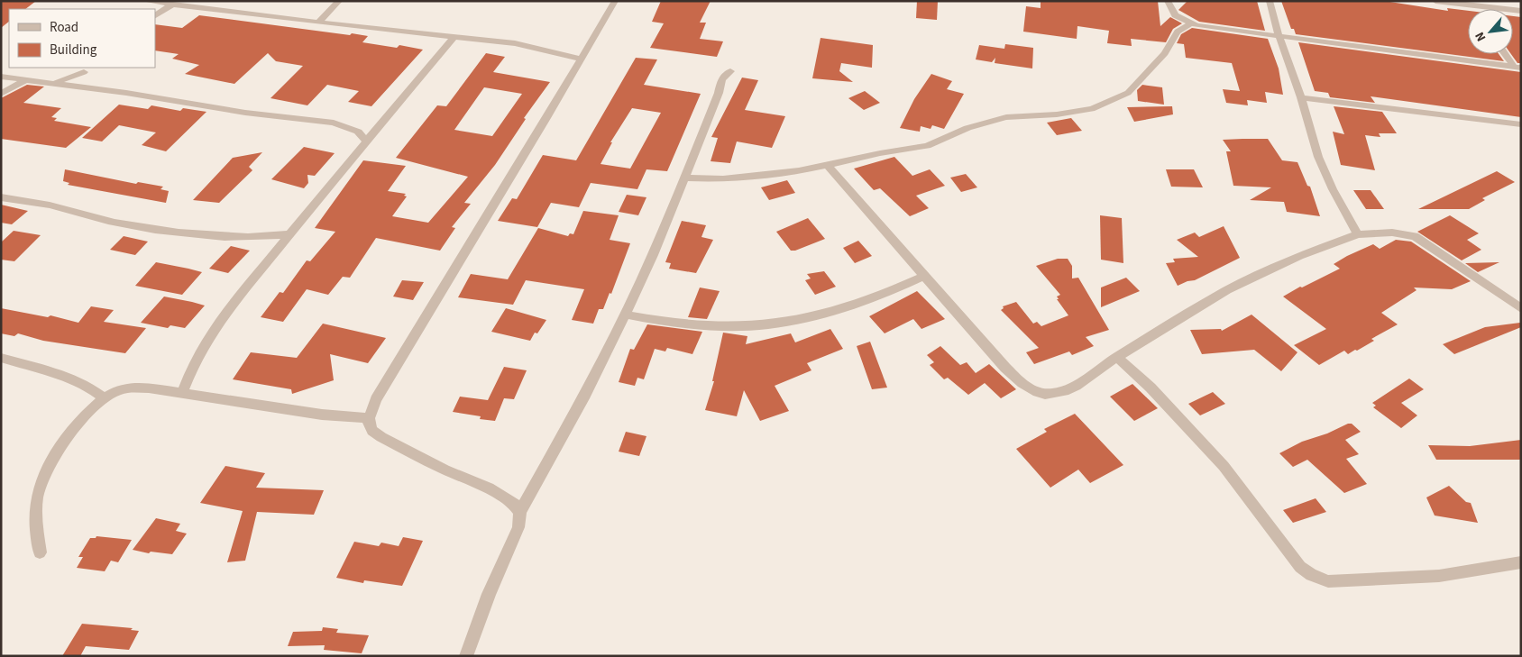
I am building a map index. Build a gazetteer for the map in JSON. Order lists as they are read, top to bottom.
{
  "legend": ["Road", "Building"],
  "north": "bottom left"
}
